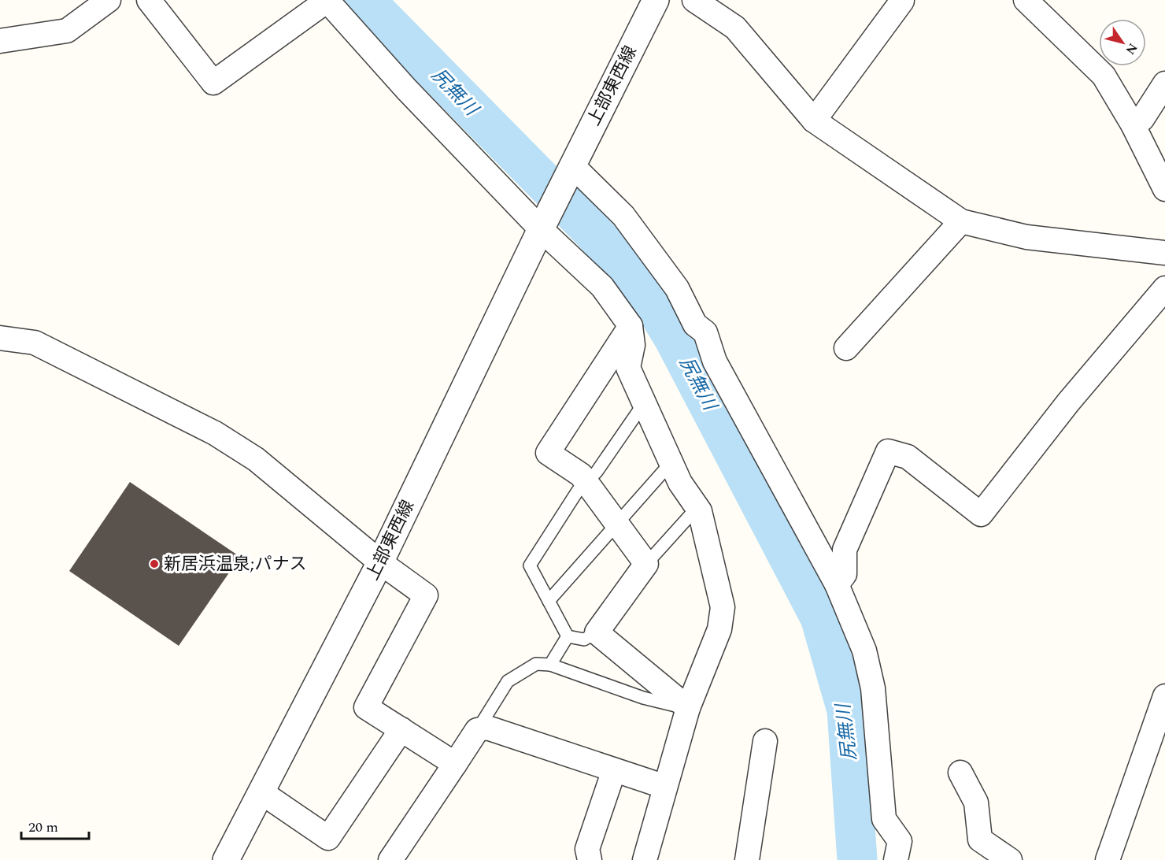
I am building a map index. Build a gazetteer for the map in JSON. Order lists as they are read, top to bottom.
{
  "streets": {
    "street": ["上部東西線"]
  },
  "water": ["尻無川"],
  "places": ["新居浜温泉;パナス"],
  "scale_bar": "20 m",
  "north": "bottom right"
}
